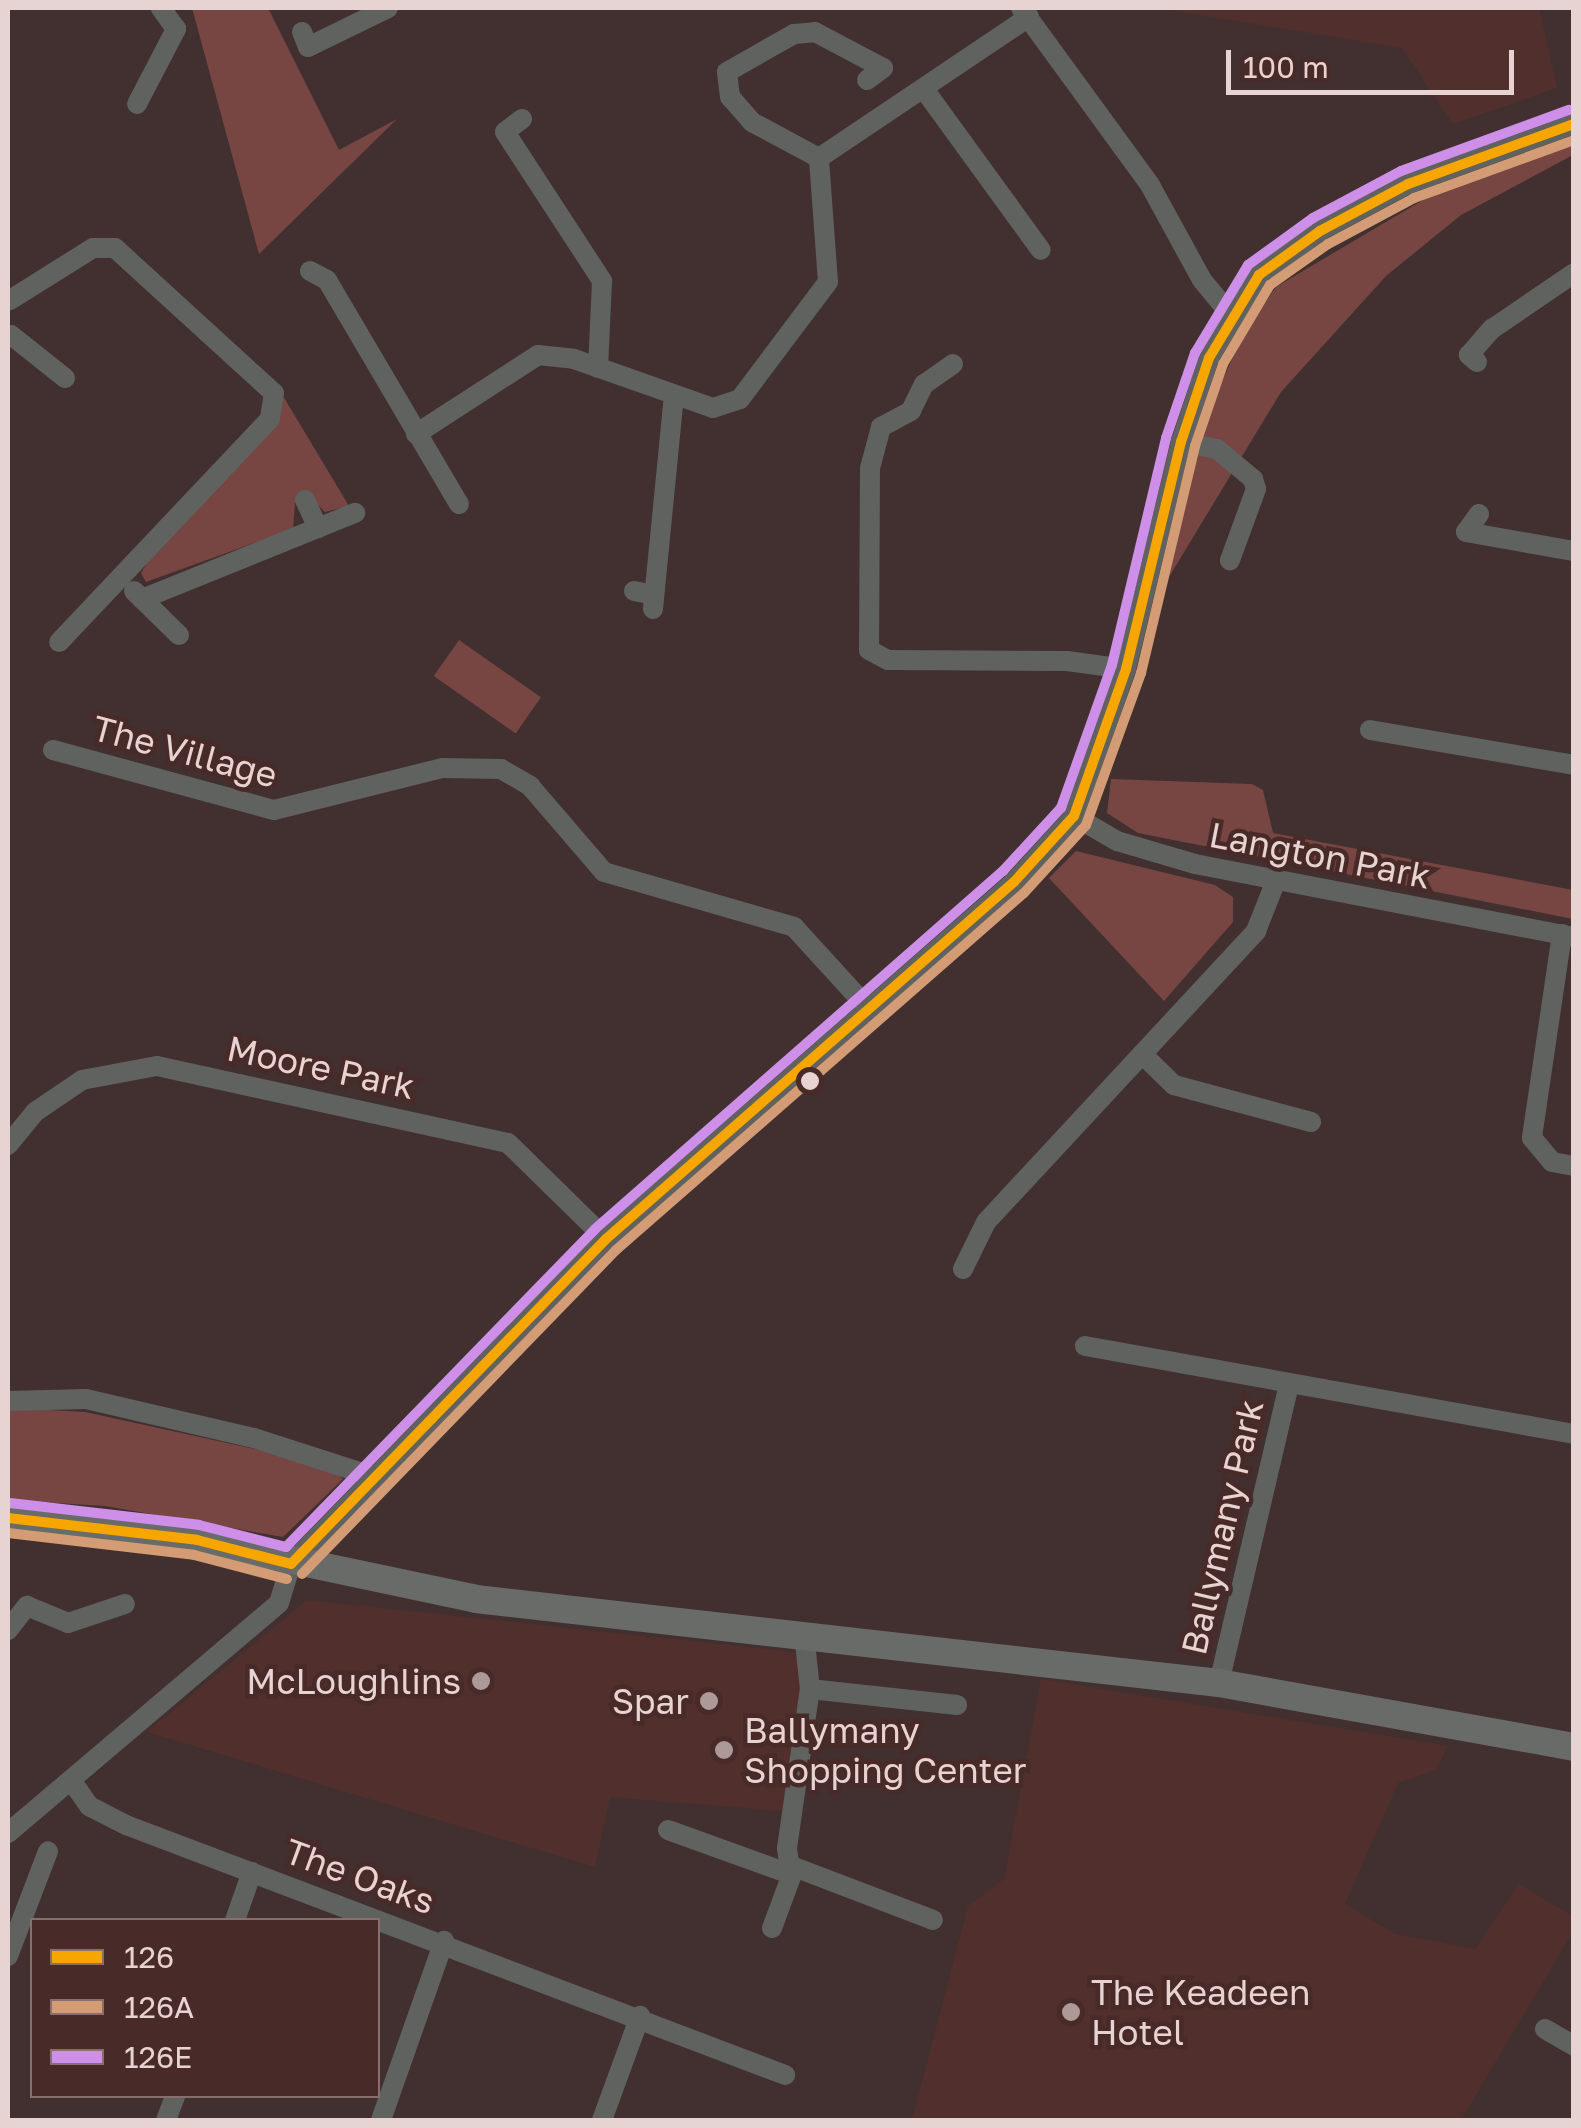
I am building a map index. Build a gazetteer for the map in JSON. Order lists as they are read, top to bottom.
{
  "streets": {
    "street": [
      "The Village",
      "Langton Park",
      "Moore Park",
      "Ballymany Park",
      "The Oaks"
    ]
  },
  "places": [
    "McLoughlins",
    "Spar",
    "Ballymany Shopping Center",
    "The Keadeen Hotel"
  ],
  "lines": ["transit line 126E", "transit line 126", "transit line 126A"],
  "legend": ["126", "126A", "126E"],
  "scale_bar": "100 m"
}
